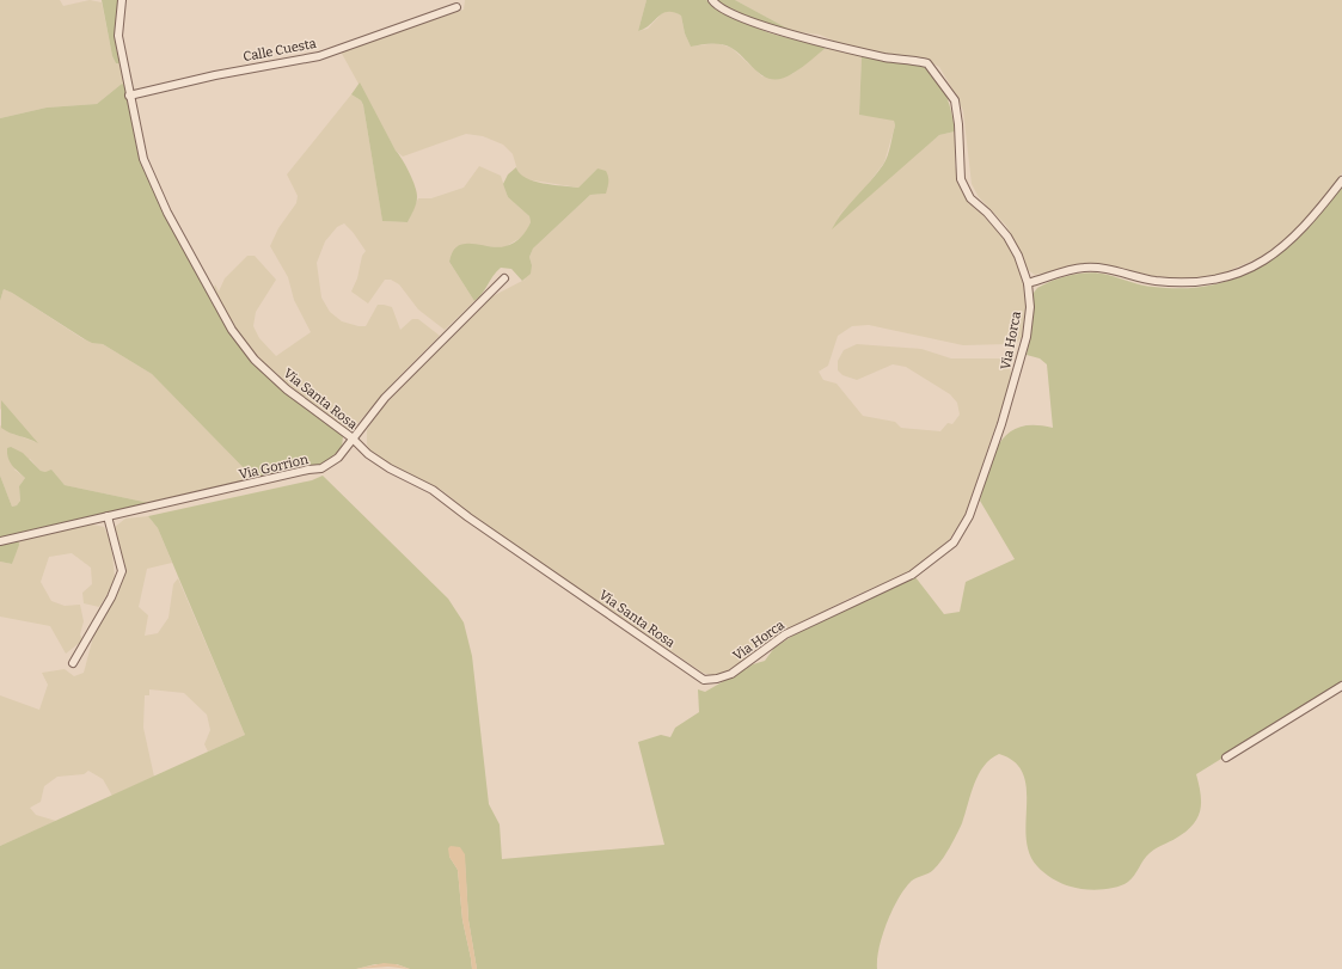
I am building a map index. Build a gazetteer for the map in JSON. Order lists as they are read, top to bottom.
{
  "streets": {
    "street": [
      "Calle Cuesta",
      "Via Horca",
      "Via Santa Rosa",
      "Via Gorrion"
    ]
  },
  "crossings": [
    ["Calle Cuesta", "Via Santa Rosa"],
    ["Via Horca", "Via Santa Rosa"],
    ["Via Santa Rosa", "Via Gorrion"]
  ]
}
